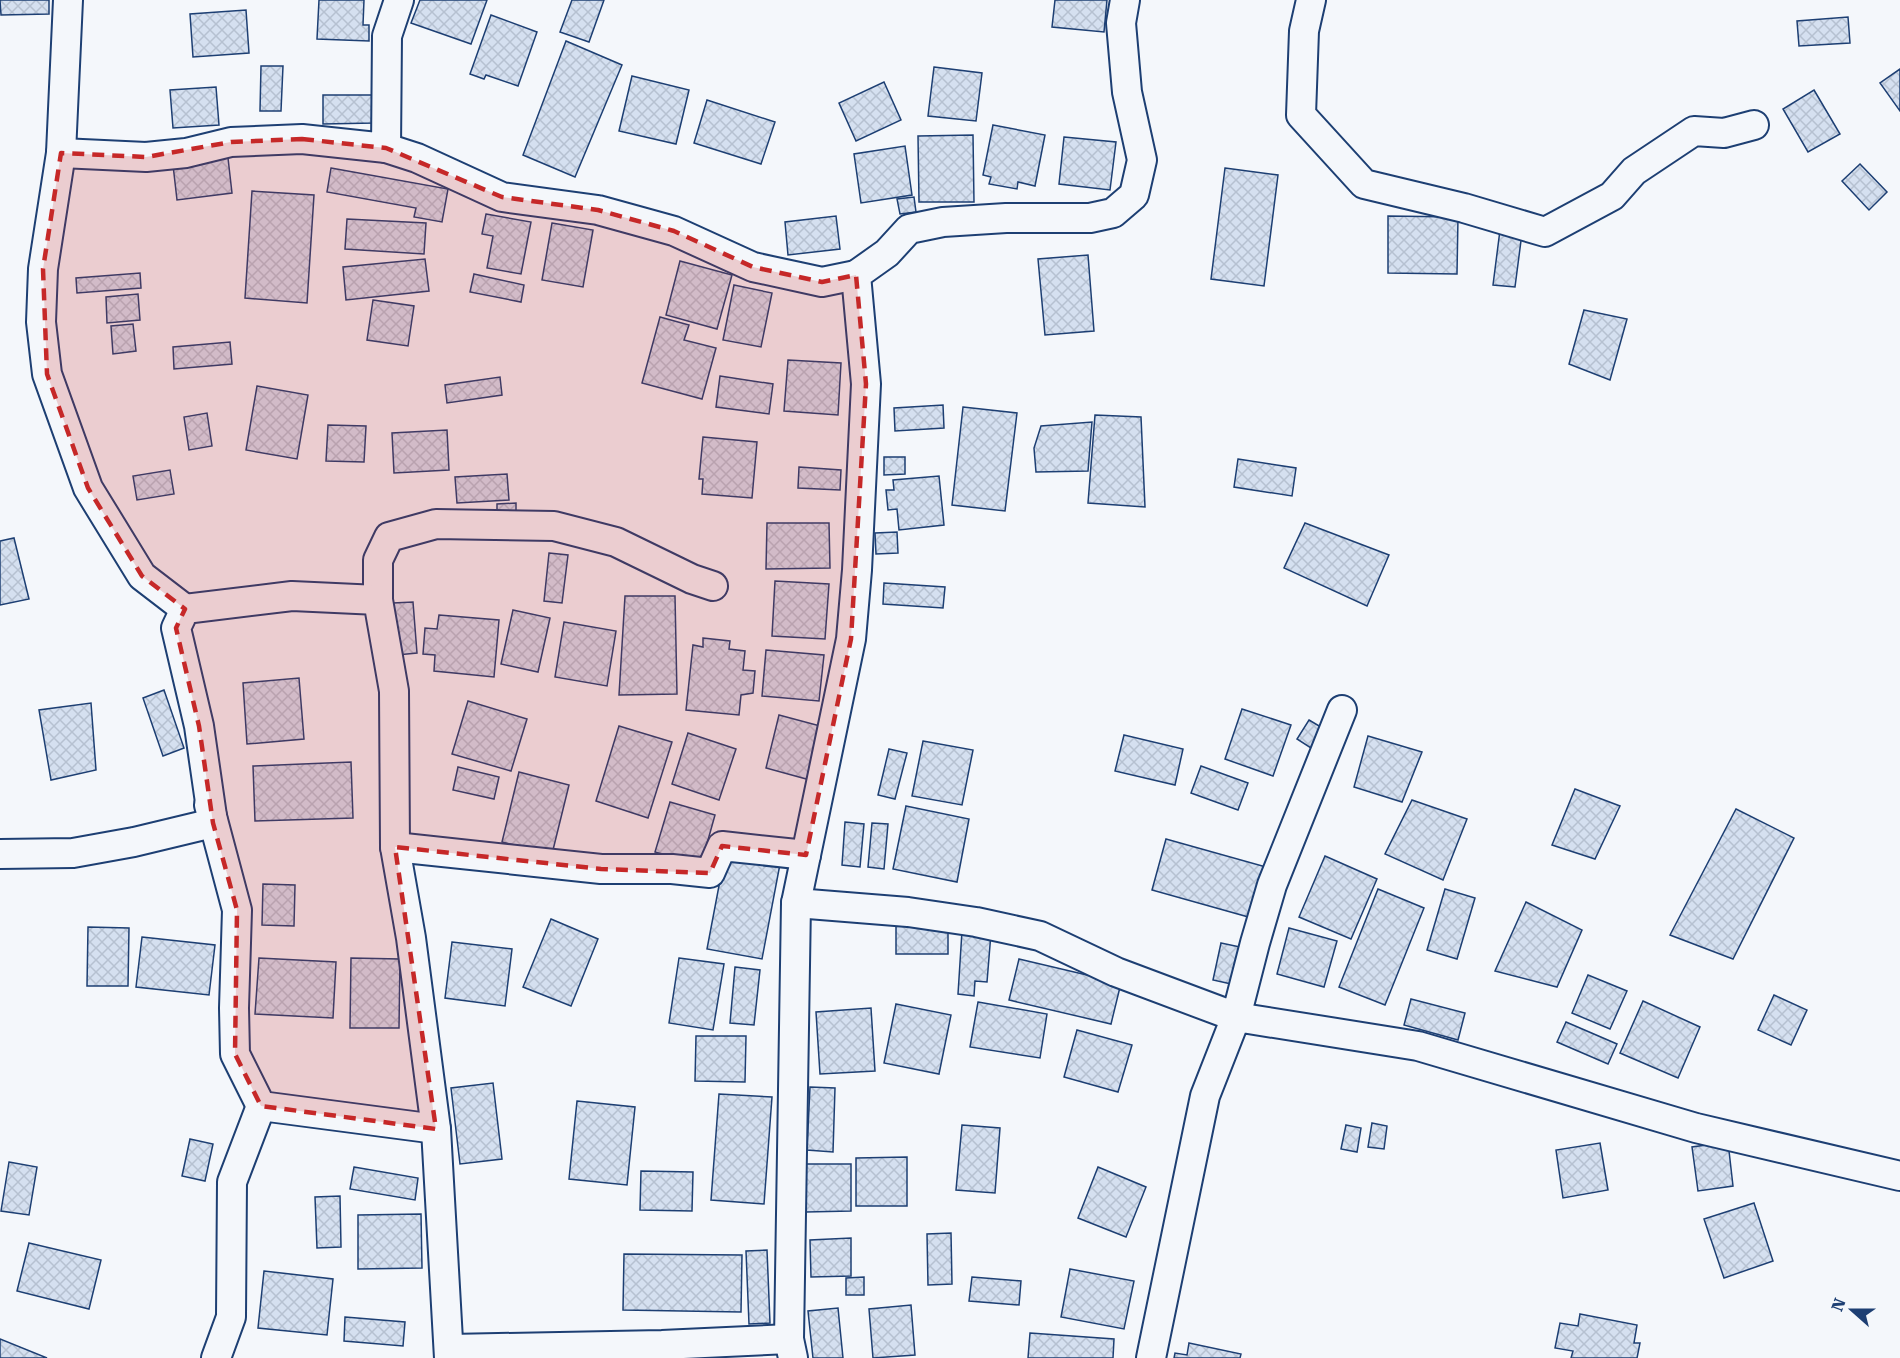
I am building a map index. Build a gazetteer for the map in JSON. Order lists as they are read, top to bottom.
{
  "north": "left"
}
